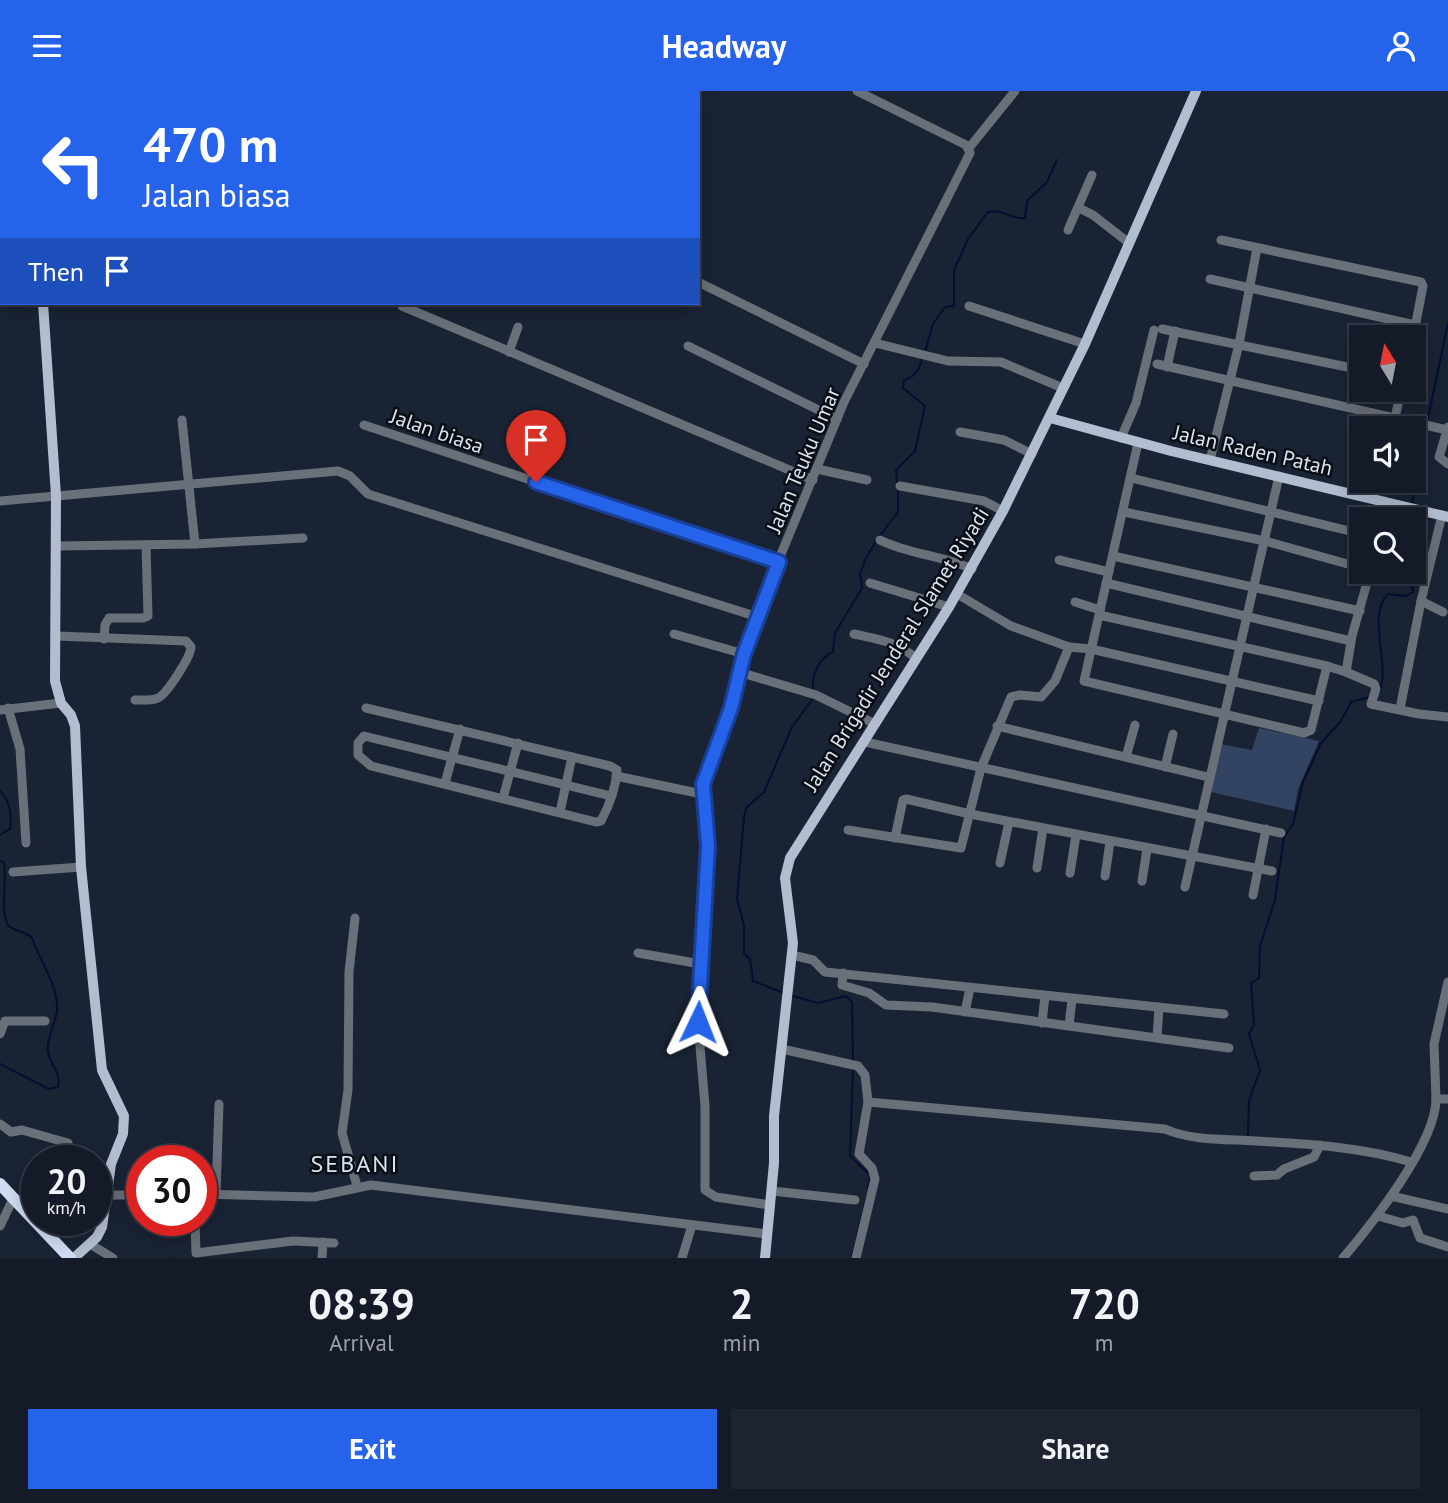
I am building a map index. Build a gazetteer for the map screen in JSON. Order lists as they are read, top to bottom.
{
  "streets": {
    "main road": ["Jalan Raden Patah", "Jalan Brigadir Jenderal Slamet Riyadi"],
    "street": ["Jalan biasa", "Jalan Teuku Umar"]
  },
  "crossings": [
    ["Jalan biasa", "Jalan Teuku Umar"],
    ["Jalan Raden Patah", "Jalan Brigadir Jenderal Slamet Riyadi"],
    ["Jalan Teuku Umar", "Jalan Brigadir Jenderal Slamet Riyadi"]
  ],
  "districts": ["SEBANI"],
  "north": "top",
  "page": {
    "header": "Headway",
    "turn": ["470 m", "Jalan biasa"],
    "then": "Then",
    "speed": "20 km/h",
    "limit": "30",
    "eta": [
      "08:39",
      "Arrival",
      "2",
      "min",
      "720",
      "m"
    ],
    "buttons": ["Exit", "Share"]
  }
}
